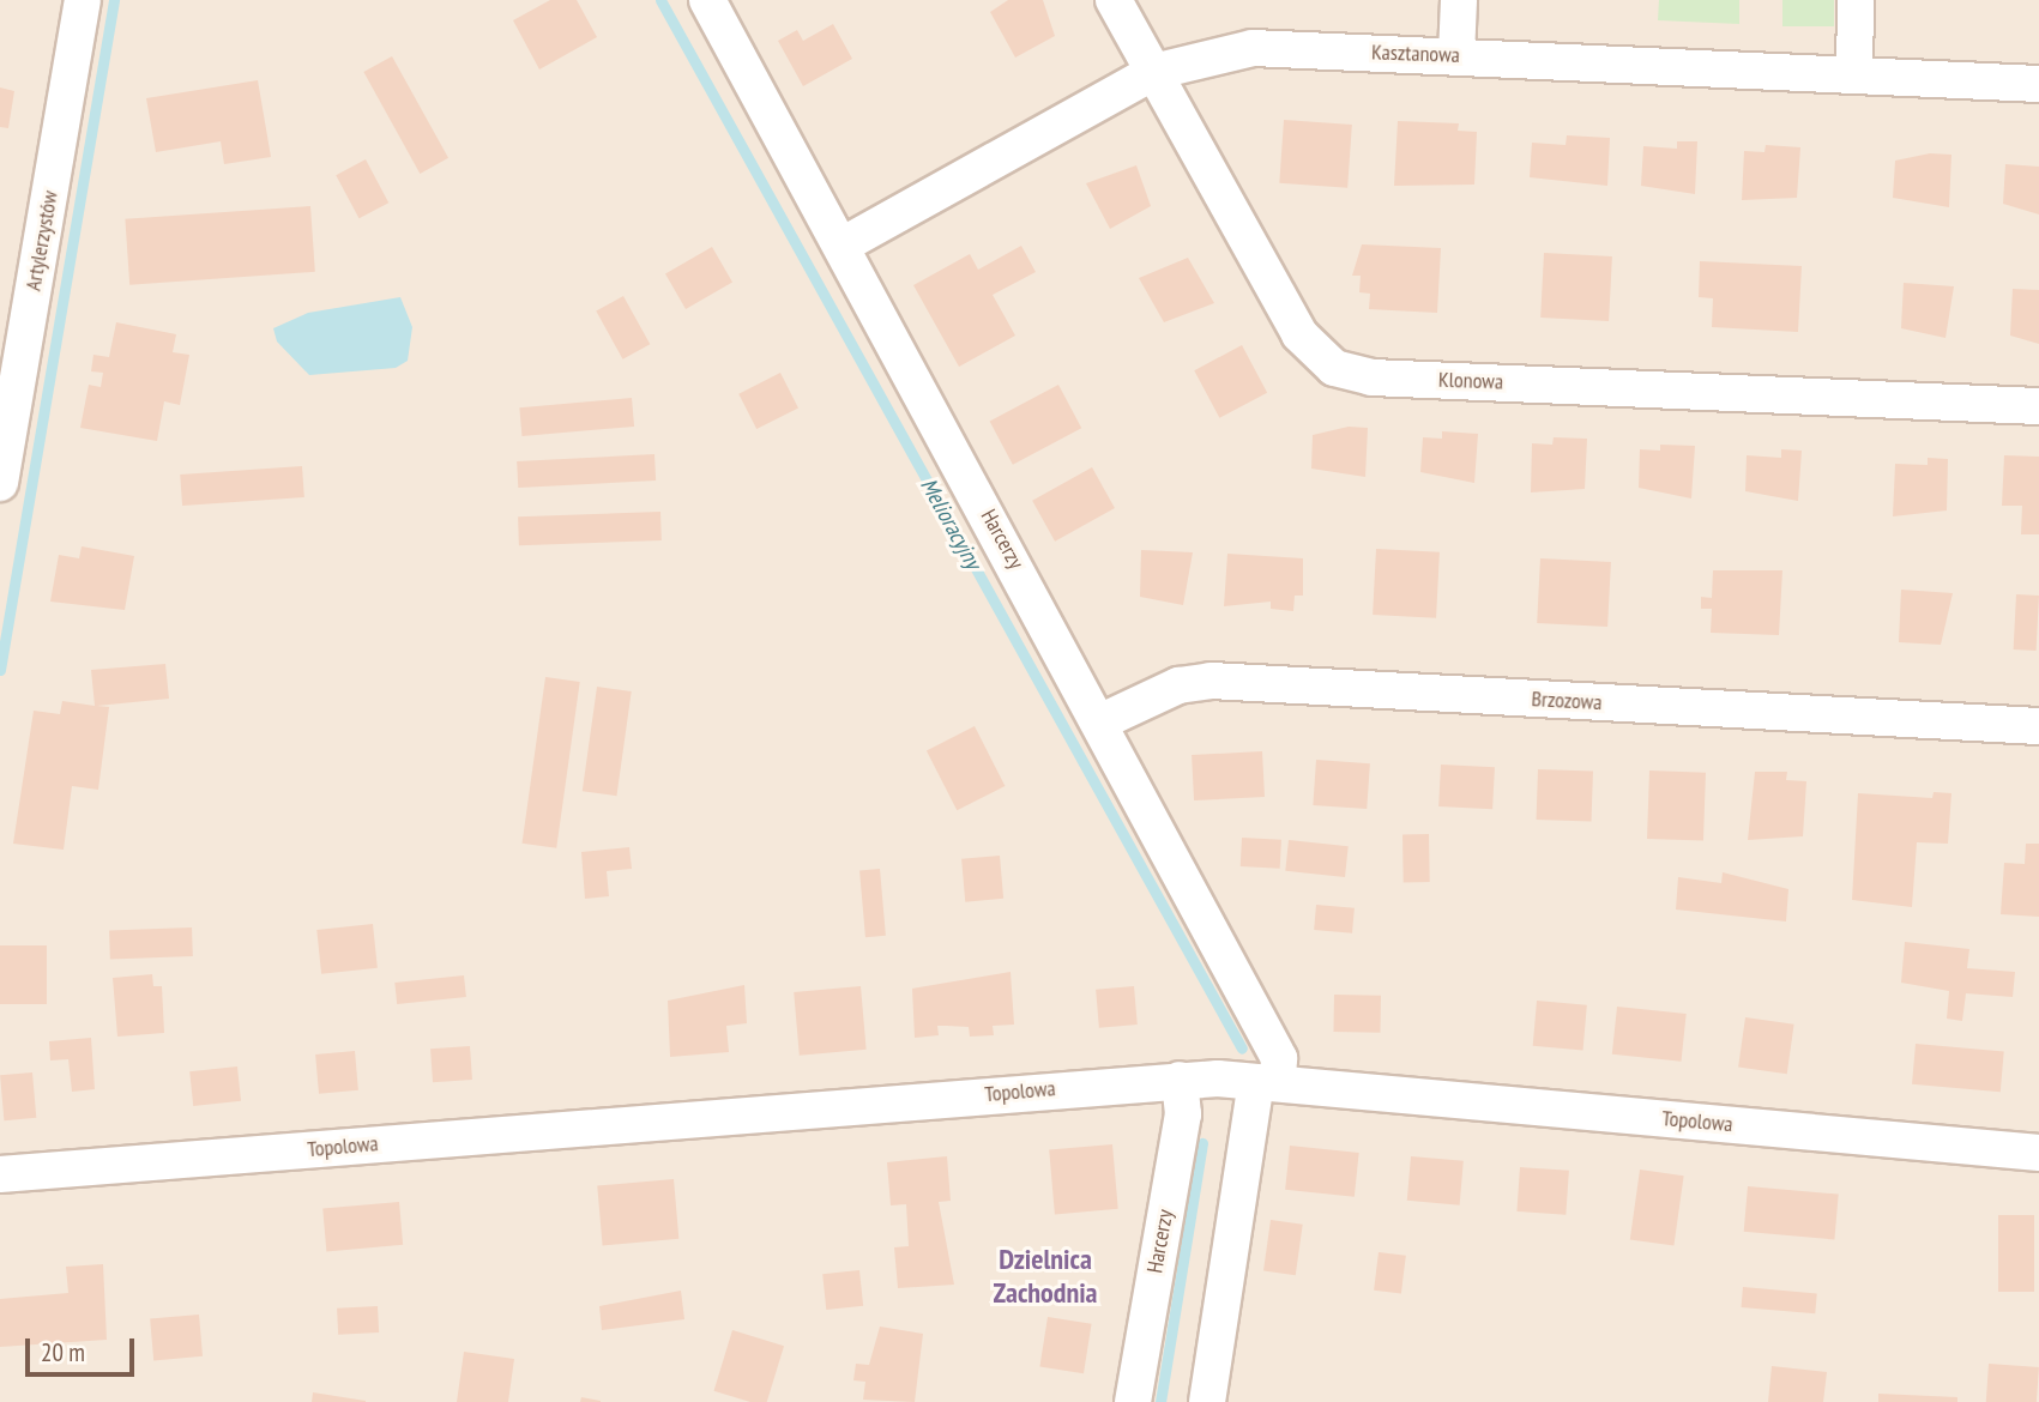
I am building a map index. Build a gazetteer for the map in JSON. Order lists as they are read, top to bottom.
{
  "streets": {
    "street": [
      "Kasztanowa",
      "Artylerzystów",
      "Klonowa",
      "Harcerzy",
      "Brzozowa",
      "Topolowa"
    ]
  },
  "crossings": [
    ["Kasztanowa", "Klonowa"],
    ["Kasztanowa", "Harcerzy"],
    ["Harcerzy", "Brzozowa"],
    ["Harcerzy", "Topolowa"]
  ],
  "districts": ["Dzielnica Zachodnia"],
  "water": ["Melioracyjny"],
  "scale_bar": "20 m"
}
